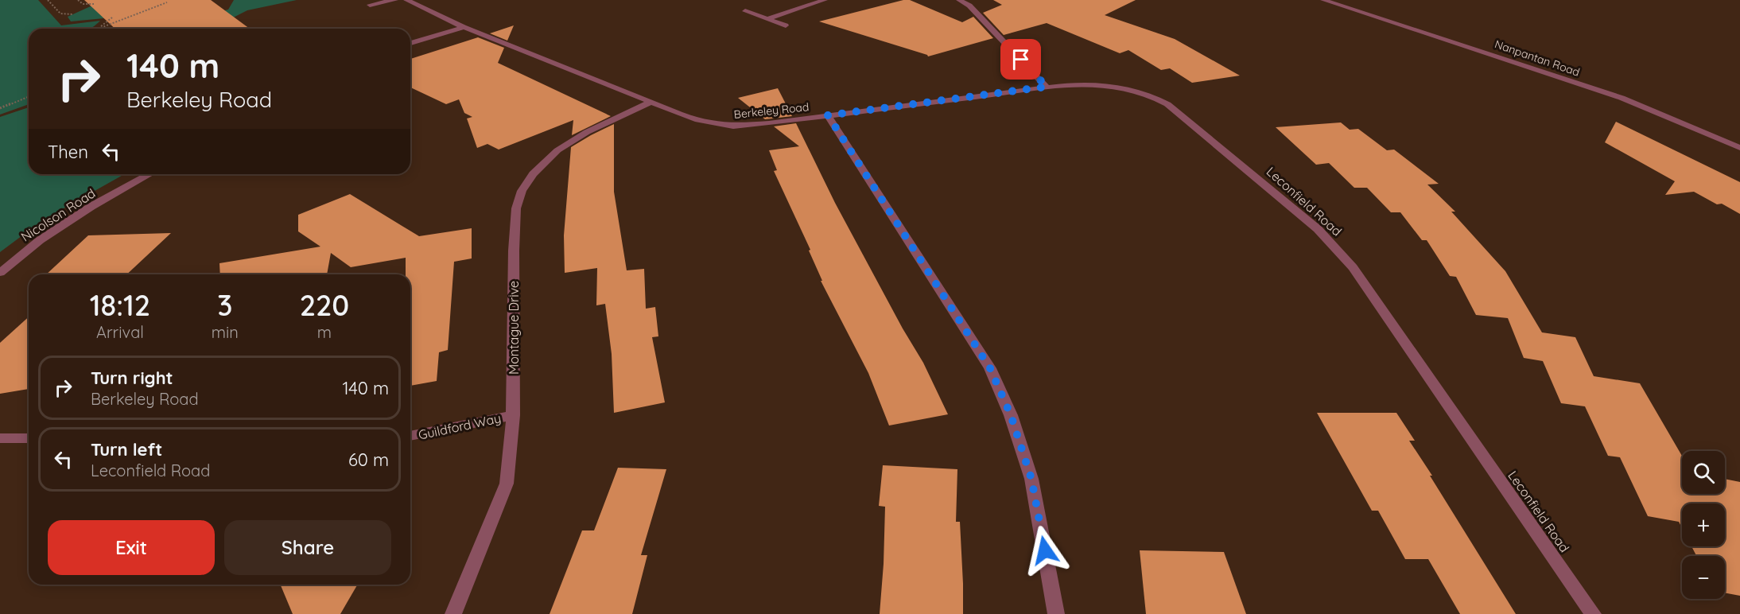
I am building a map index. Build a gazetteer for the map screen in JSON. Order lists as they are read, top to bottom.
{
  "streets": {
    "street": [
      "Nanpantan Road",
      "Berkeley Road",
      "Leconfield Road",
      "Nicolson Road",
      "Montague Drive",
      "Guildford Way"
    ]
  },
  "crossings": [
    ["Berkeley Road", "Leconfield Road"],
    ["Berkeley Road", "Montague Drive"],
    ["Montague Drive", "Guildford Way"]
  ],
  "page": {
    "turn": ["140 m", "Berkeley Road"],
    "then": "Then",
    "eta": [
      "18:12",
      "Arrival",
      "3",
      "min",
      "220",
      "m"
    ],
    "list": [
      {
        "name": "Turn right",
        "note": "Berkeley Road",
        "value": "140 m"
      },
      {
        "name": "Turn left",
        "note": "Leconfield Road",
        "value": "60 m"
      }
    ],
    "map_buttons": ["+", "−"],
    "buttons": ["Exit", "Share"]
  }
}
